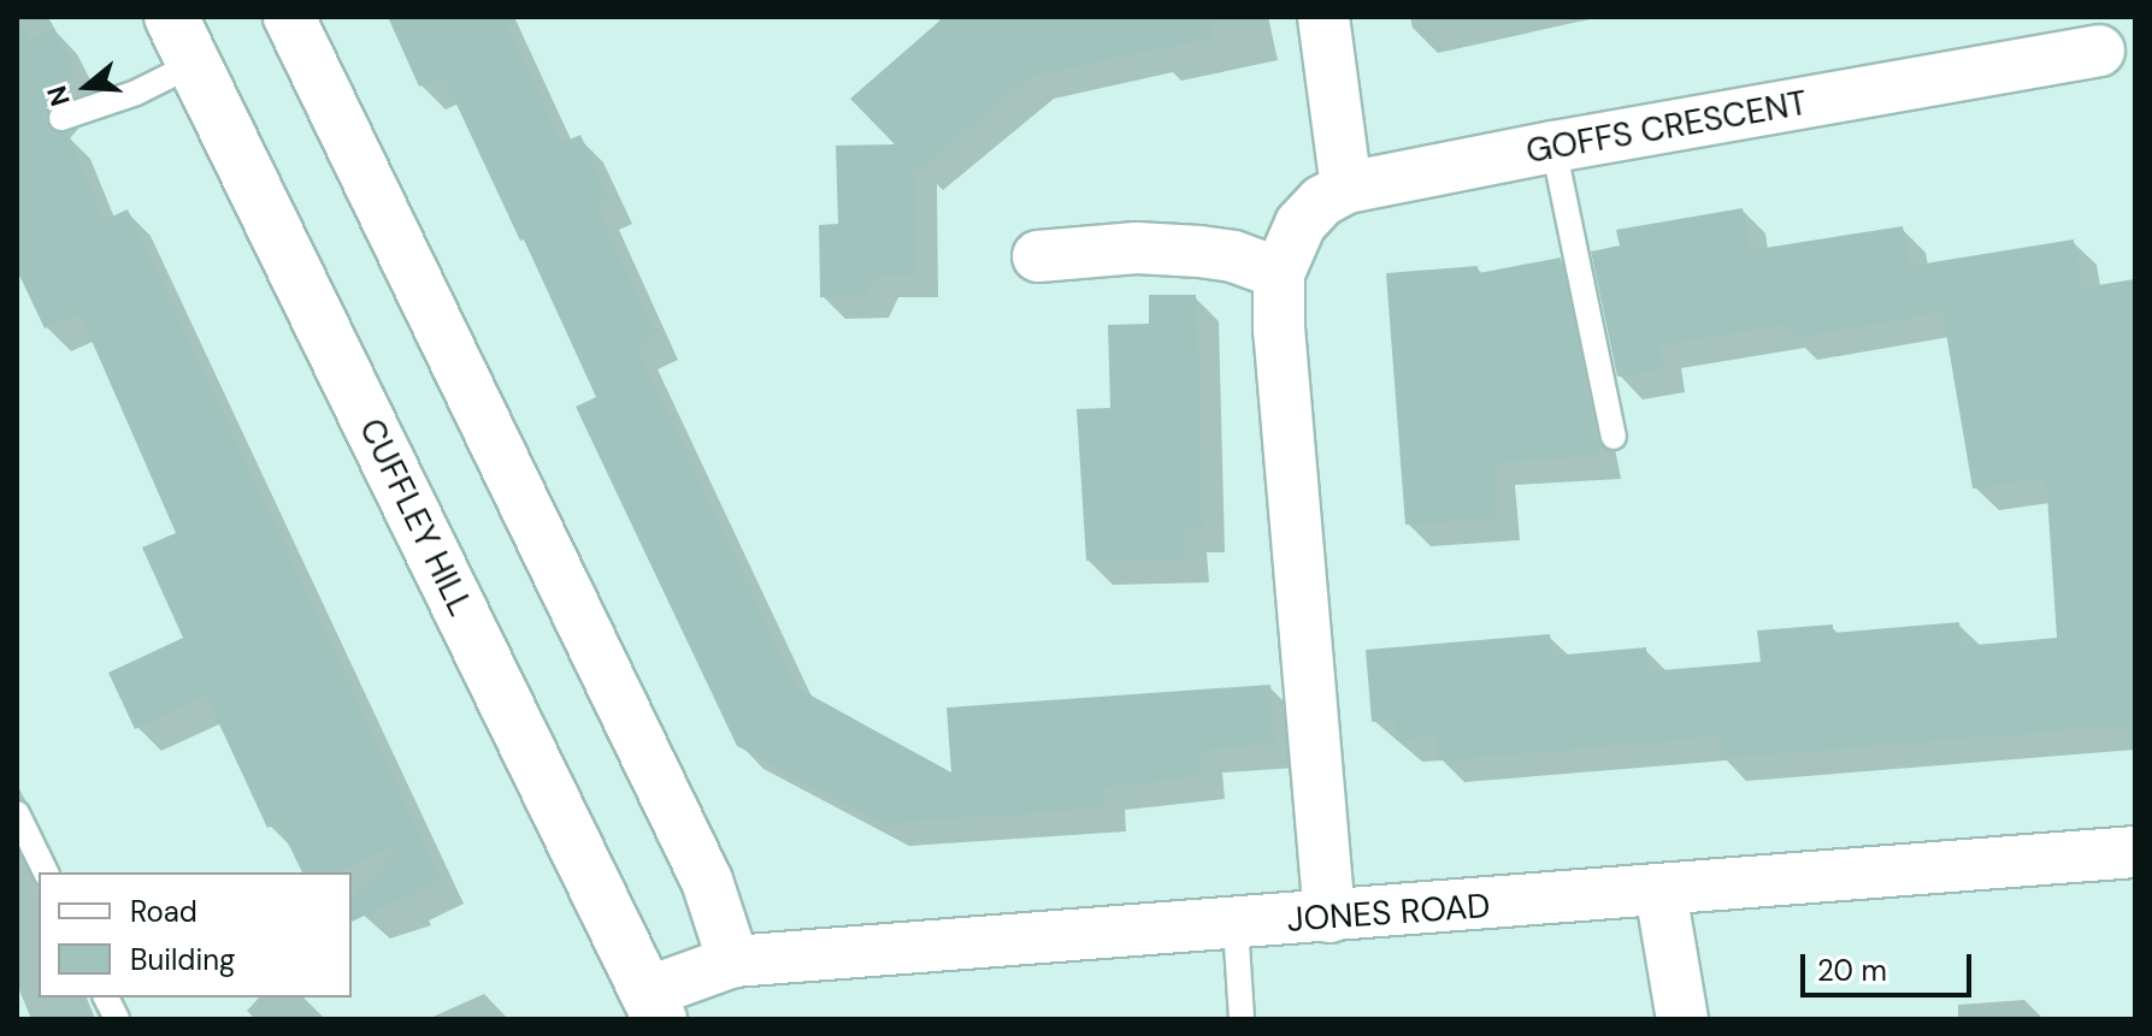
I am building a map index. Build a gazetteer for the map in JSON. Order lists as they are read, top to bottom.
{
  "streets": {
    "main road": ["CUFFLEY HILL"],
    "street": ["GOFFS CRESCENT", "JONES ROAD"]
  },
  "crossings": [
    ["GOFFS CRESCENT", "JONES ROAD"],
    ["CUFFLEY HILL", "JONES ROAD"]
  ],
  "legend": ["Road", "Building"],
  "scale_bar": "20 m",
  "north": "left"
}
